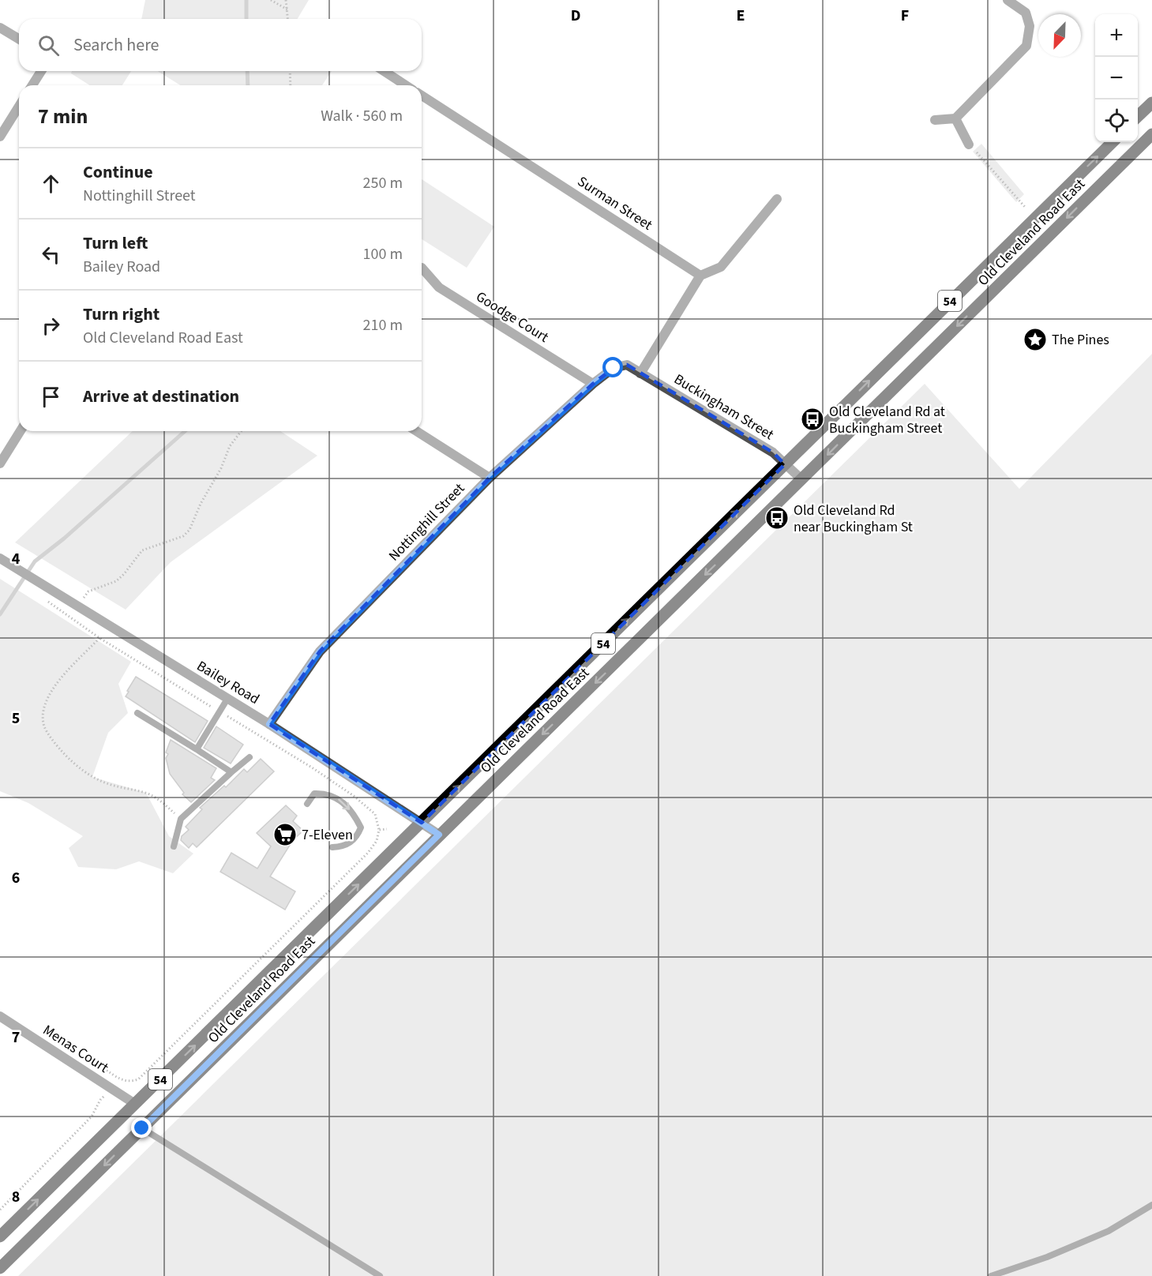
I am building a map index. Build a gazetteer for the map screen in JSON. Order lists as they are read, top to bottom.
{
  "streets": {
    "main road": ["Old Cleveland Road East", "54"],
    "street": [
      "Surman Street",
      "Goodge Court",
      "Buckingham Street",
      "Nottinghill Street",
      "Bailey Road",
      "Menas Court"
    ]
  },
  "crossings": [
    ["Old Cleveland Road East", "Buckingham Street"],
    ["Old Cleveland Road East", "Bailey Road"],
    ["Old Cleveland Road East", "Menas Court"],
    ["Goodge Court", "Nottinghill Street"],
    ["Buckingham Street", "Nottinghill Street"],
    ["Nottinghill Street", "Bailey Road"]
  ],
  "places": {
    "place": ["The Pines"],
    "bus stop": ["Old Cleveland Rd at Buckingham Street", "Old Cleveland Rd near Buckingham St"],
    "supermarket": ["7-Eleven"]
  },
  "north": "bottom left",
  "page": {
    "map_buttons": ["+", "−"],
    "search": "Search here",
    "heading": ["7 min", "Walk · 560 m"],
    "list": [
      ["Continue", "Nottinghill Street", "250 m"],
      ["Turn left", "Bailey Road", "100 m"],
      ["Turn right", "Old Cleveland Road East", "210 m"],
      "Arrive at destination"
    ]
  },
  "grid": {
    "columns": ["D", "E", "F"],
    "rows": [
      "4",
      "5",
      "6",
      "7",
      "8"
    ]
  }
}
